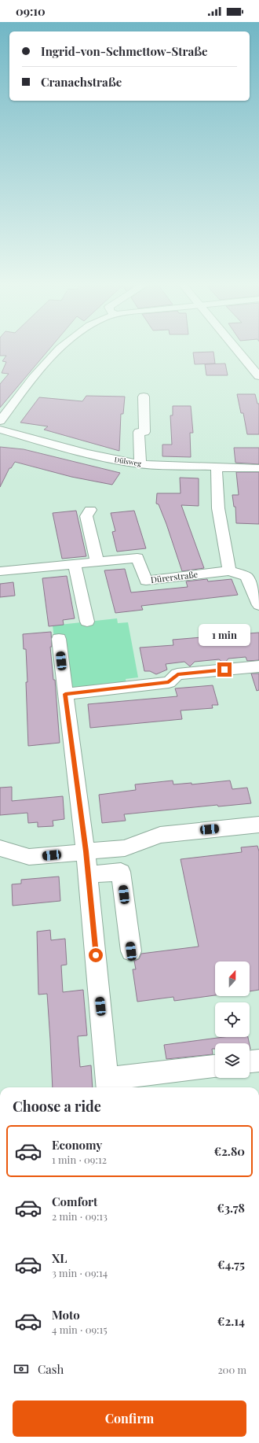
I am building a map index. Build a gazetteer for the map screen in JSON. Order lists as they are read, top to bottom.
{
  "streets": {
    "street": ["Dülsweg", "Dürerstraße"]
  },
  "north": "top",
  "page": {
    "status": "09:10",
    "banner": ["Ingrid-von-Schmettow-Straße", "Cranachstraße"],
    "bubble": "1 min",
    "heading": "Choose a ride",
    "list": [
      {
        "name": "Economy",
        "note": "1 min · 09:12",
        "value": "€2.80"
      },
      {
        "name": "Comfort",
        "note": "2 min · 09:13",
        "value": "€3.78"
      },
      {
        "name": "XL",
        "note": "3 min · 09:14",
        "value": "€4.75"
      },
      {
        "name": "Moto",
        "note": "4 min · 09:15",
        "value": "€2.14"
      }
    ],
    "pay": ["Cash", "200 m"],
    "buttons": "Confirm"
  }
}
